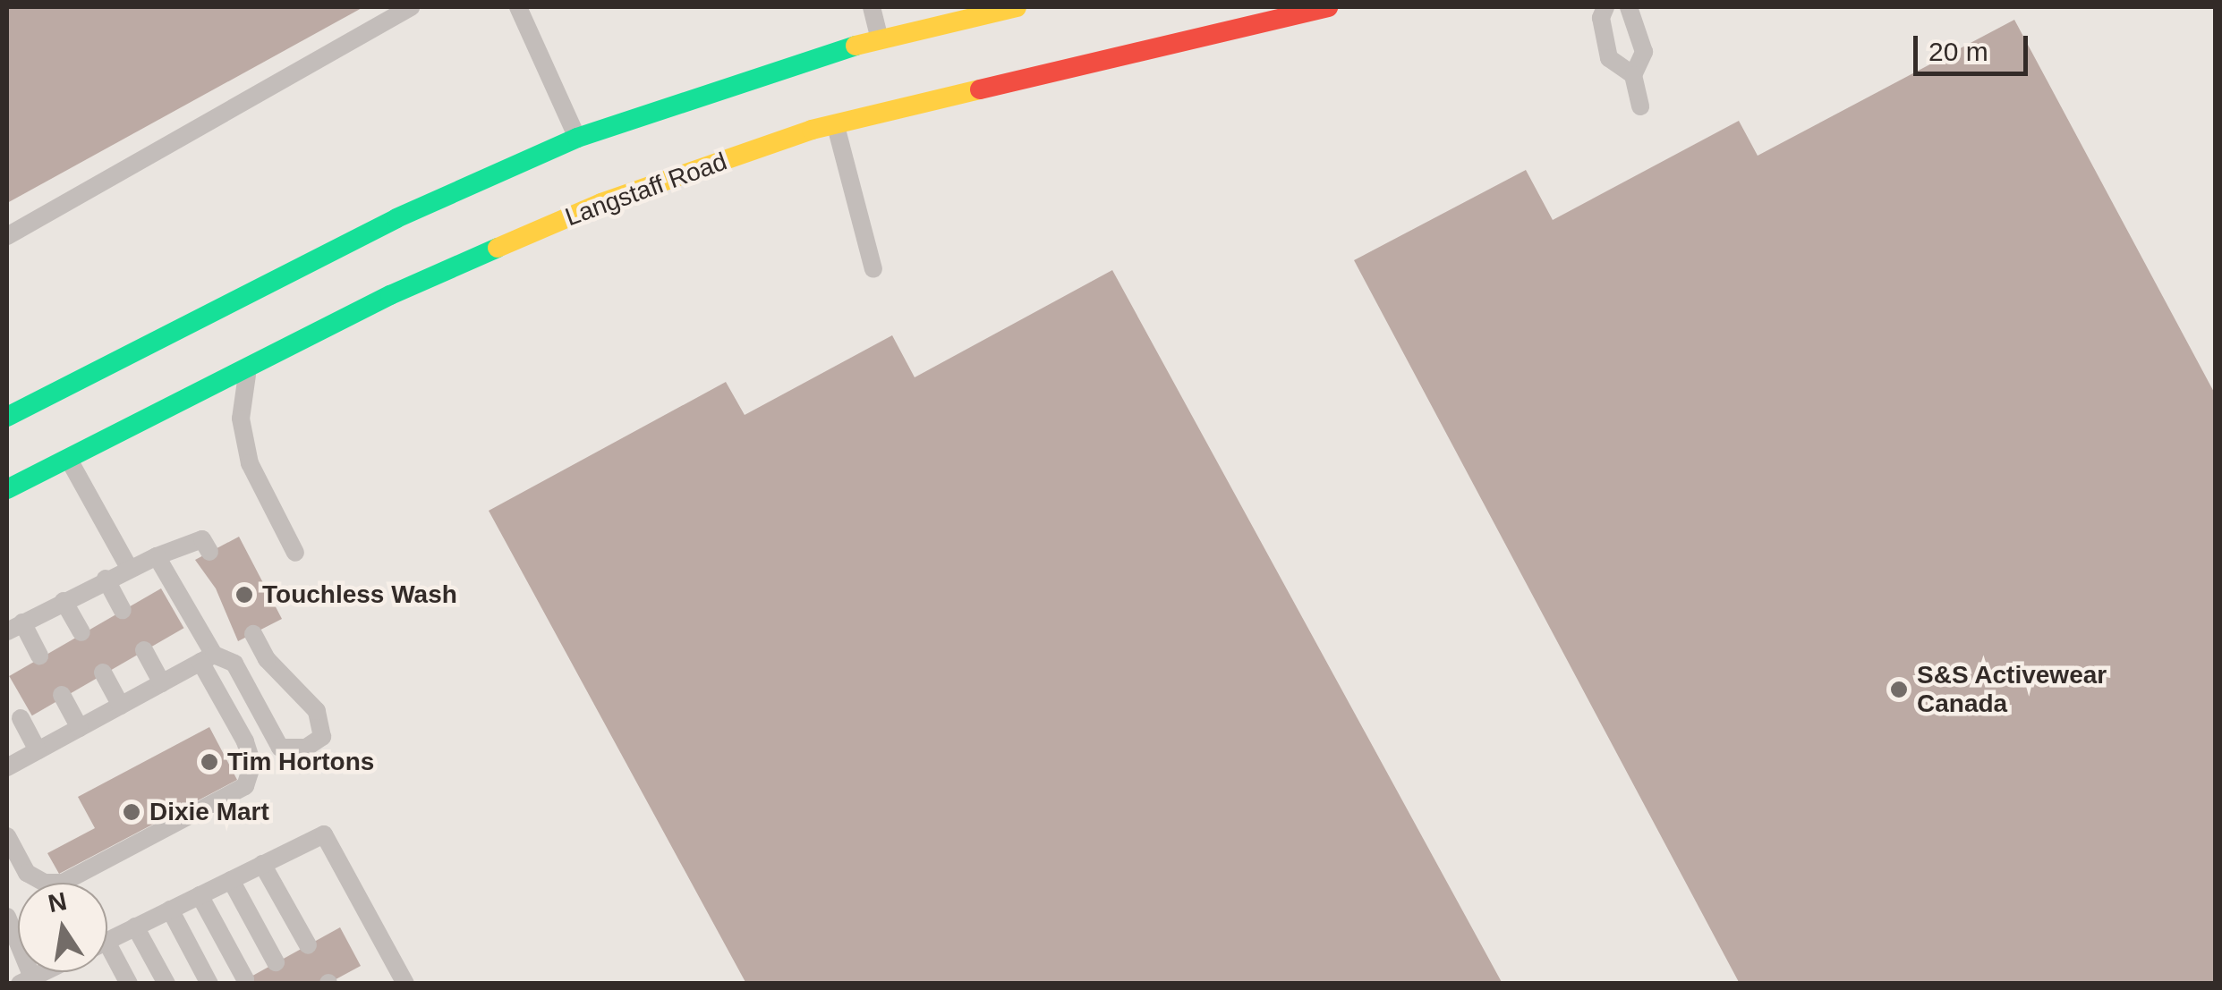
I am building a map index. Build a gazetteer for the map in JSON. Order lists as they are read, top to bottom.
{
  "streets": {
    "main road": ["Langstaff Road"]
  },
  "places": [
    "Touchless Wash",
    "S&S Activewear Canada",
    "Tim Hortons",
    "Dixie Mart"
  ],
  "scale_bar": "20 m",
  "north": "top"
}
